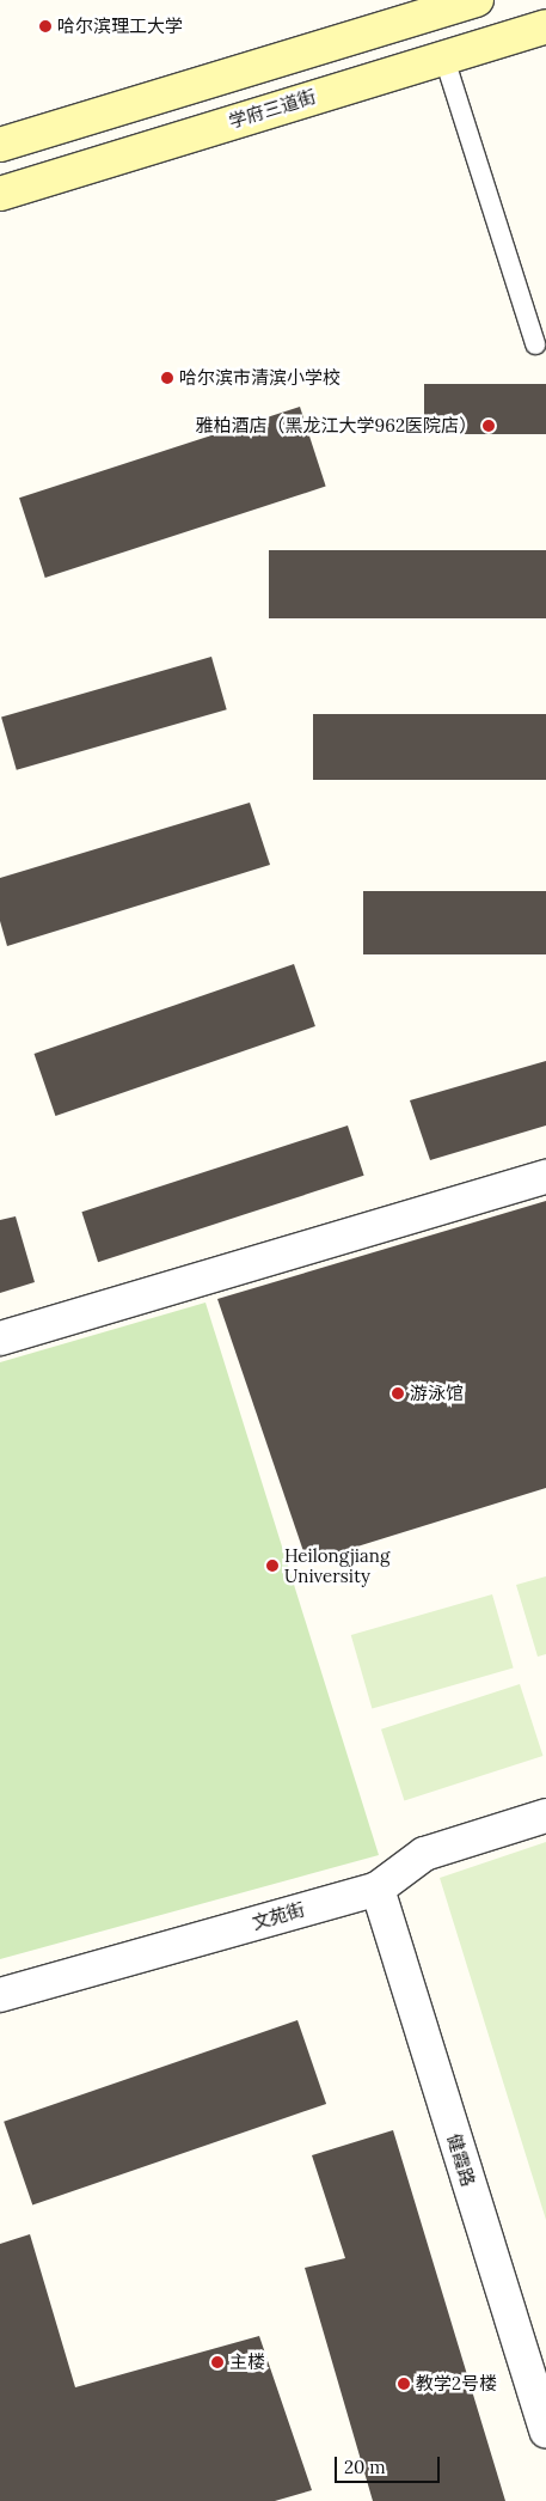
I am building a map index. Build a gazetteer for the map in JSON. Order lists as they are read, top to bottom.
{
  "streets": {
    "main road": ["学府三道街"],
    "street": ["文苑街", "健霞路"]
  },
  "crossings": [
    ["文苑街", "健霞路"]
  ],
  "places": [
    "哈尔滨理工大学",
    "哈尔滨市清滨小学校",
    "雅柏酒店（黑龙江大学962医院店）",
    "游泳馆",
    "Heilongjiang University",
    "主楼",
    "教学2号楼"
  ],
  "scale_bar": "20 m"
}
